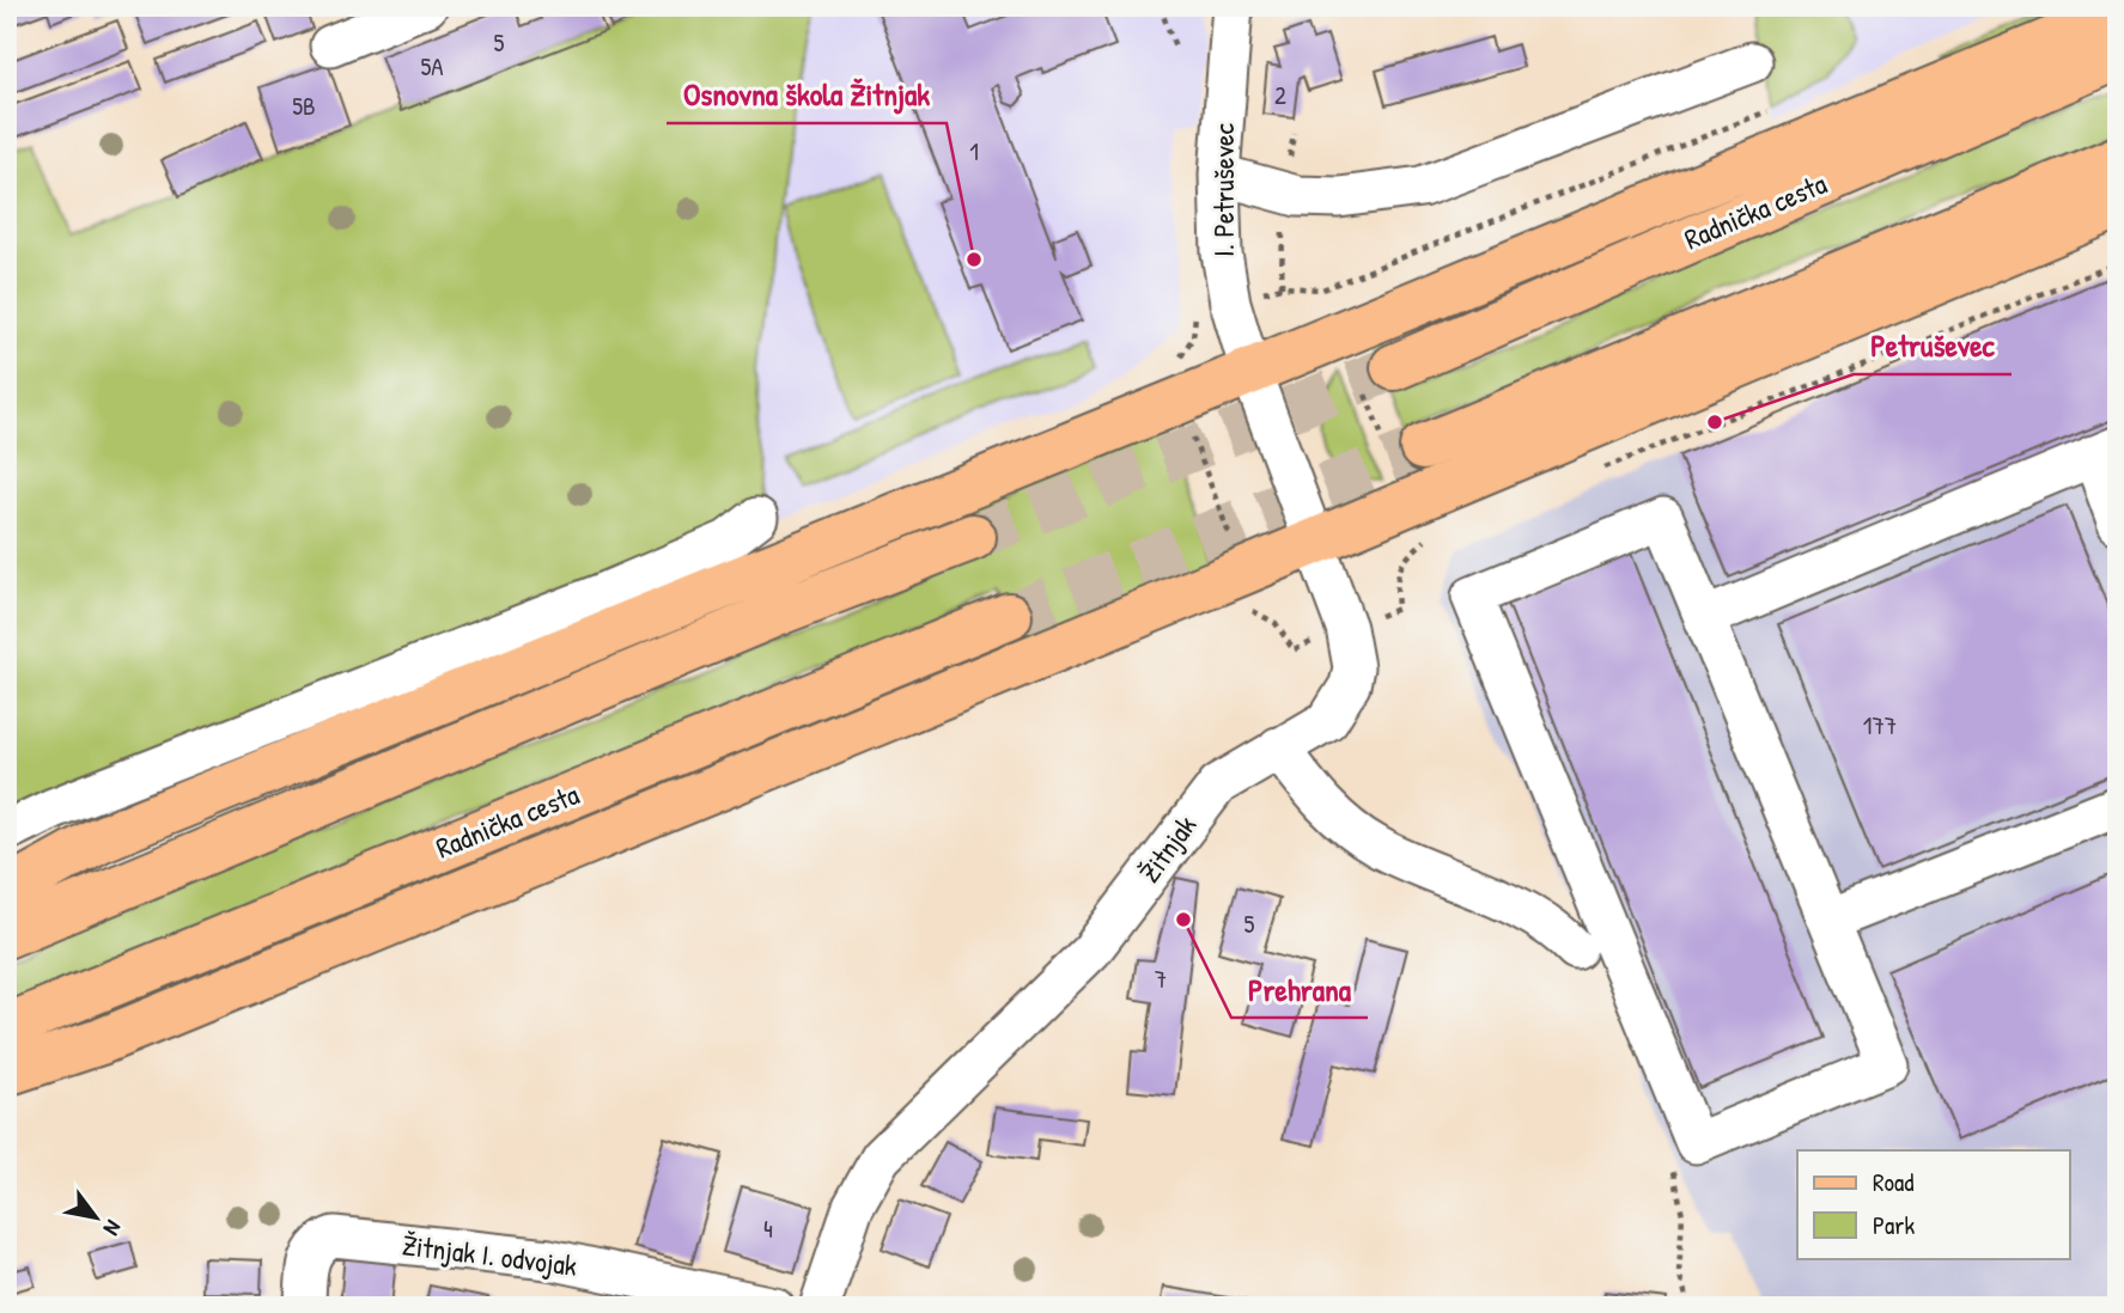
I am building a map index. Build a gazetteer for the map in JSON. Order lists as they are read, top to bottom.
{
  "streets": {
    "main road": ["Radnička cesta"],
    "street": ["I. Petruševec", "Žitnjak", "Žitnjak I. odvojak"]
  },
  "crossings": [
    ["I. Petruševec", "Žitnjak"]
  ],
  "places": ["Osnovna škola Žitnjak", "Petruševec", "Prehrana"],
  "house_numbers": [
    "5",
    "5A",
    "2",
    "5B",
    "1",
    "177",
    "5",
    "7",
    "4"
  ],
  "legend": ["Road", "Park"],
  "north": "bottom right"
}
